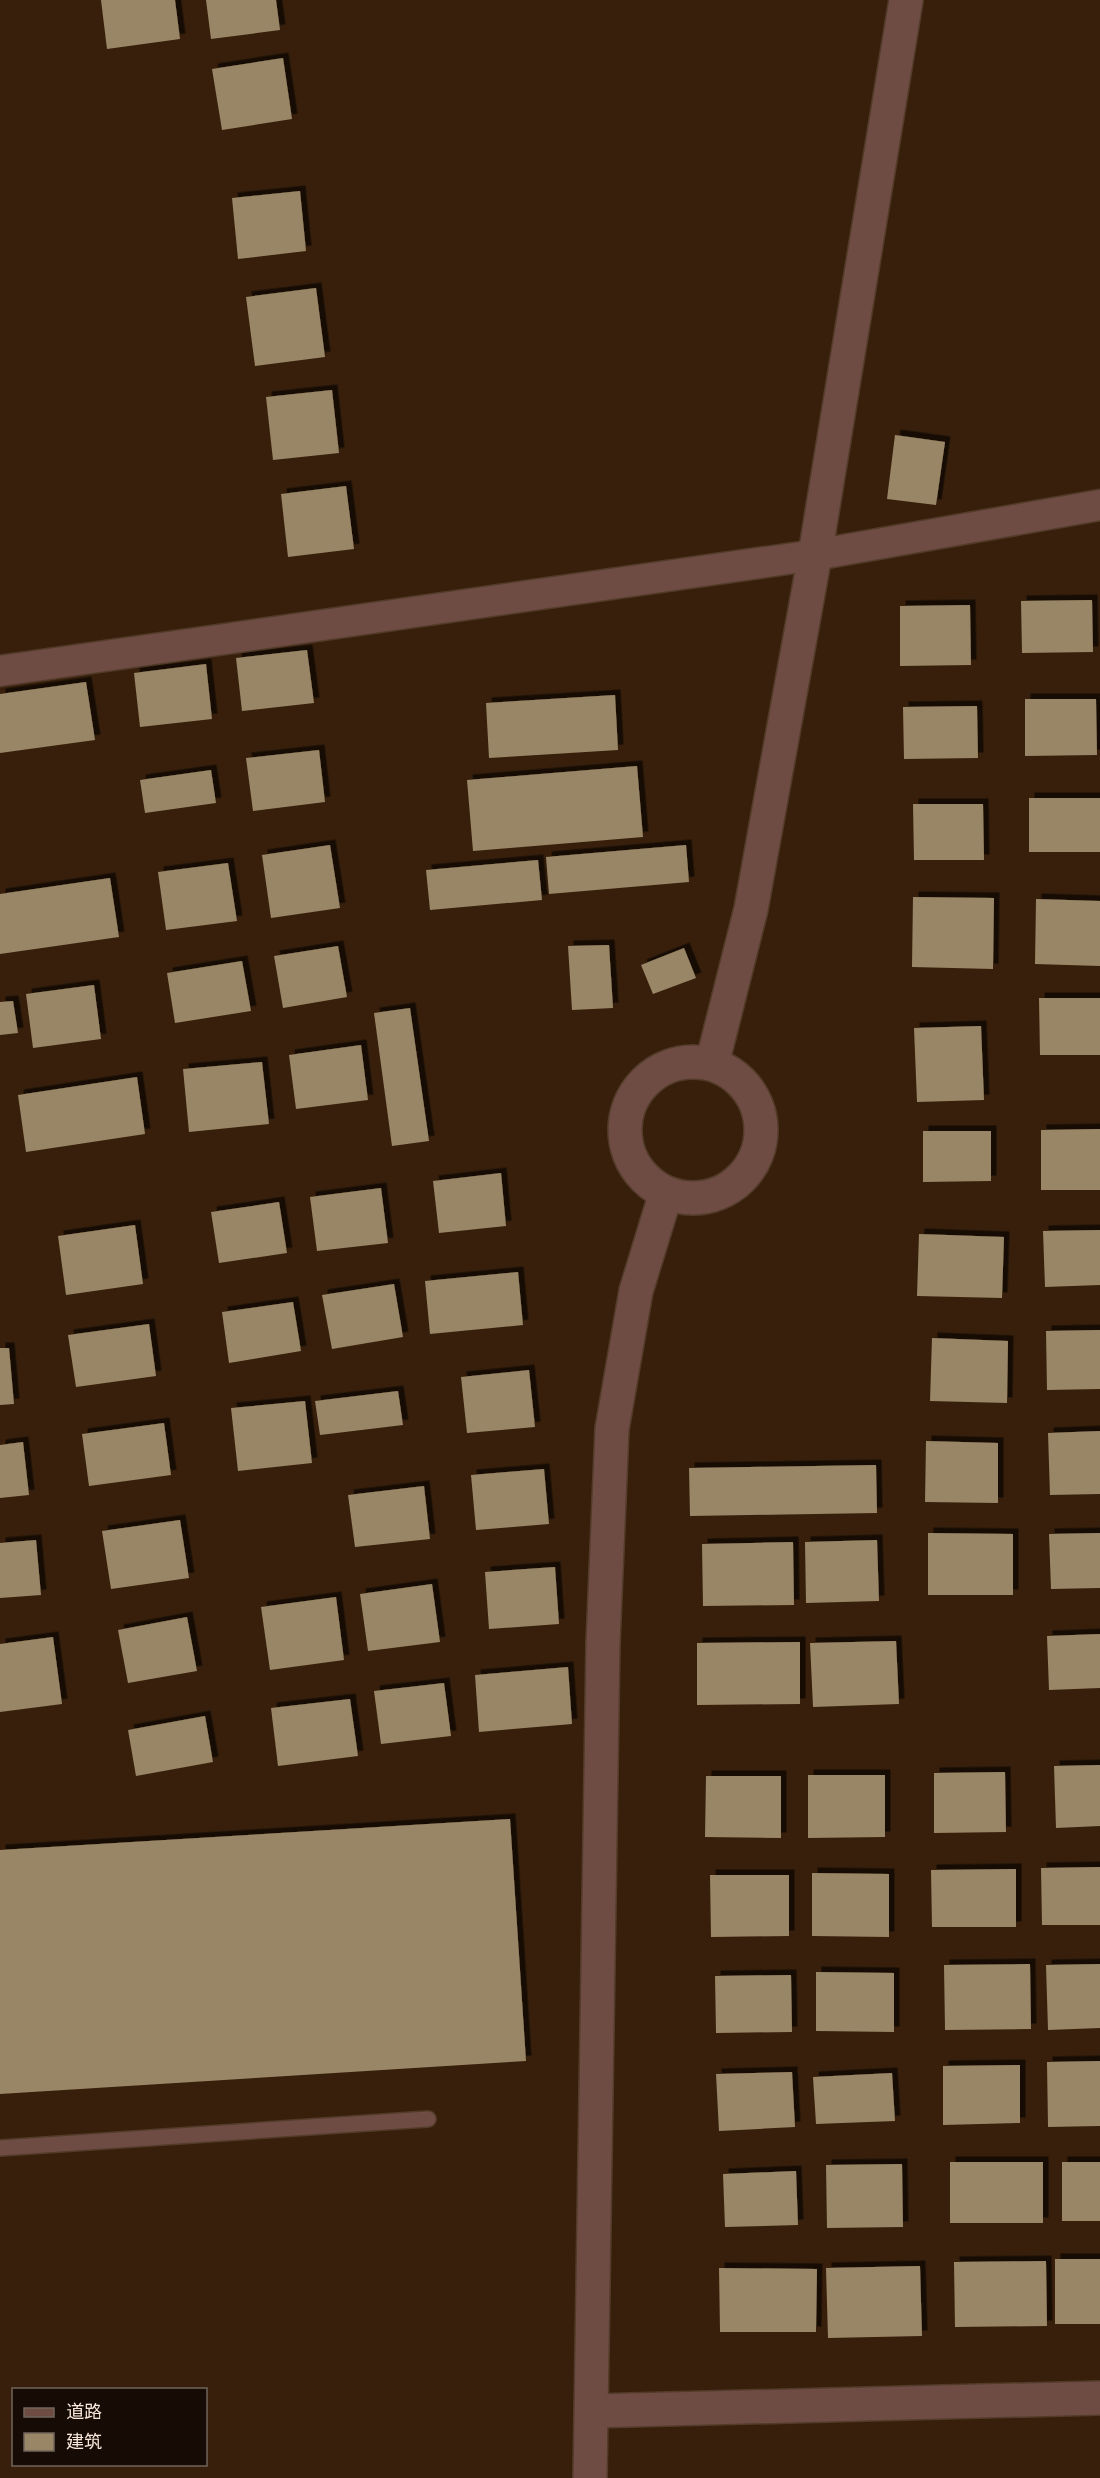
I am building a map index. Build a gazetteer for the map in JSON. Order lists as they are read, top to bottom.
{
  "legend": ["道路", "建筑"]
}
